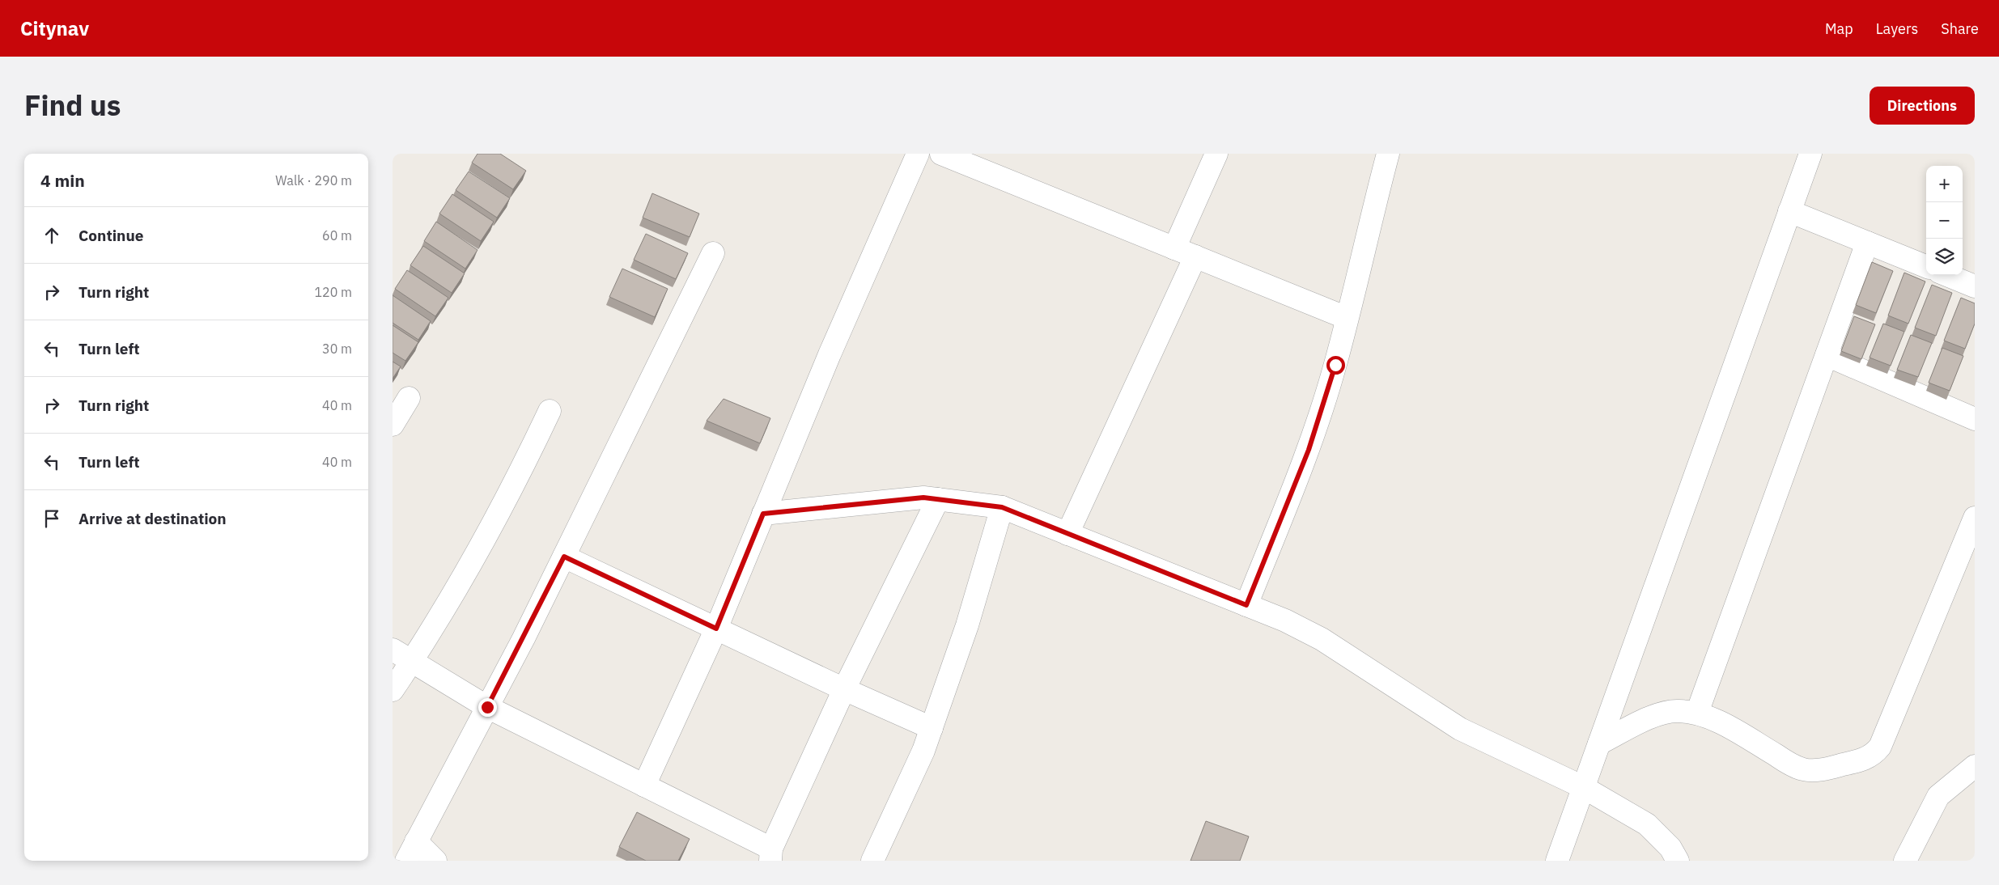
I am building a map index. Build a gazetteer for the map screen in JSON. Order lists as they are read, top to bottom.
{
  "page": {
    "header": "Citynav",
    "nav": ["Map", "Layers", "Share"],
    "title": "Find us",
    "buttons": "Directions",
    "heading": ["4 min", "Walk · 290 m"],
    "map_buttons": ["+", "−"],
    "list": [
      ["Continue", "60 m"],
      ["Turn right", "120 m"],
      ["Turn left", "30 m"],
      ["Turn right", "40 m"],
      ["Turn left", "40 m"],
      "Arrive at destination"
    ]
  }
}
